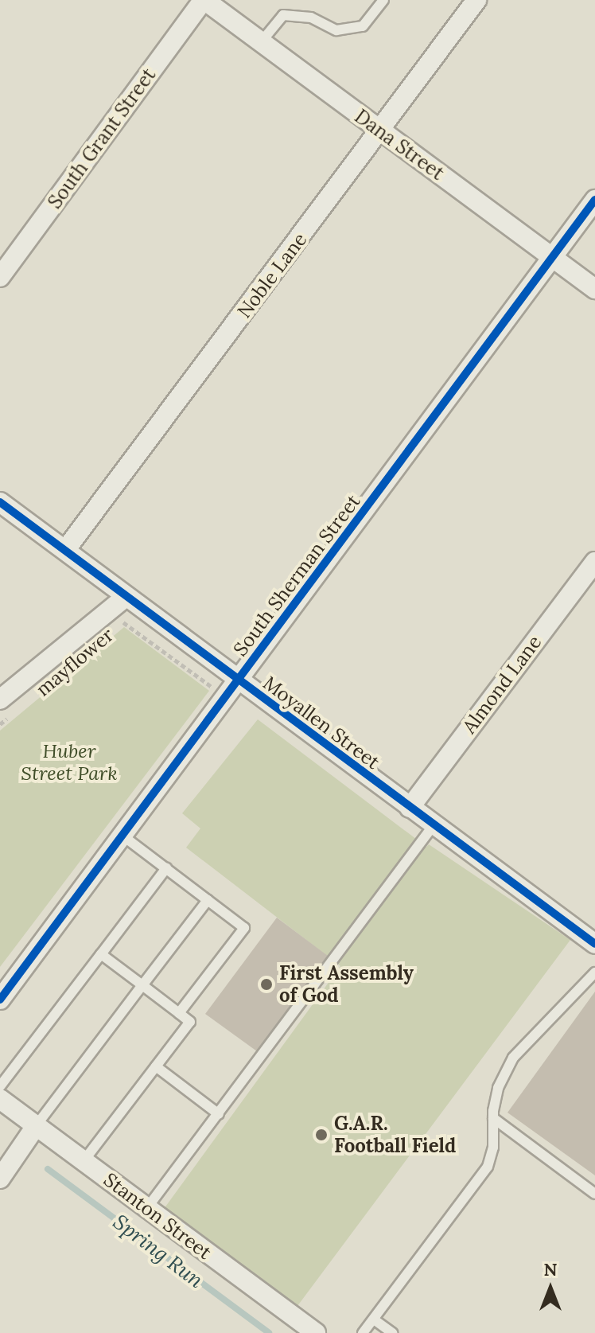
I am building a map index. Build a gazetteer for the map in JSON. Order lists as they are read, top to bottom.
{
  "streets": {
    "street": [
      "South Grant Street",
      "Dana Street",
      "Noble Lane",
      "South Sherman Street",
      "Almond Lane",
      "Moyallen Street",
      "Stanton Street"
    ],
    "path": ["mayflower"]
  },
  "crossings": [
    ["South Grant Street", "Dana Street"],
    ["Dana Street", "Noble Lane"],
    ["Dana Street", "South Sherman Street"],
    ["Noble Lane", "Moyallen Street"],
    ["South Sherman Street", "Moyallen Street"],
    ["Almond Lane", "Moyallen Street"]
  ],
  "water": ["Spring Run"],
  "parks": ["Huber Street Park"],
  "places": ["First Assembly of God", "G.A.R. Football Field"],
  "north": "top"
}
